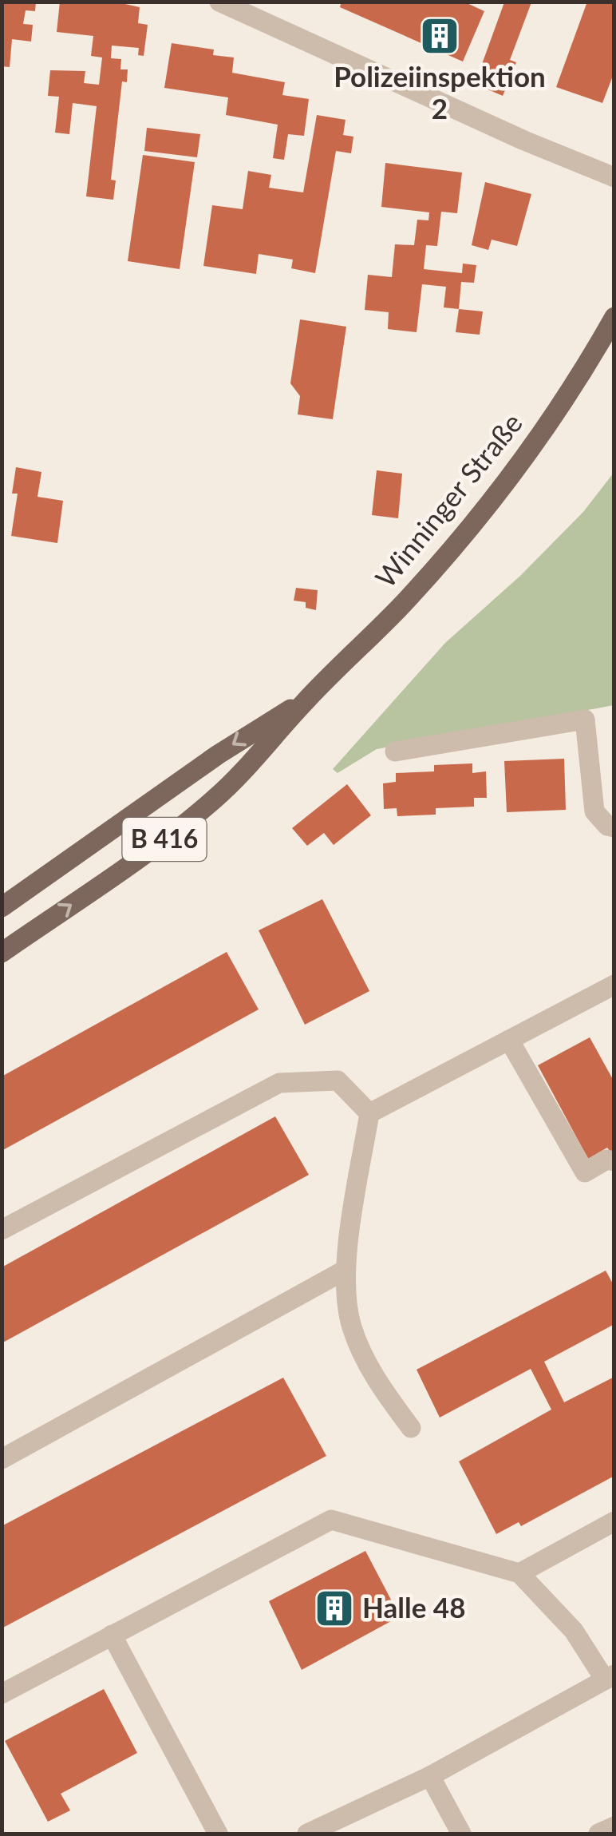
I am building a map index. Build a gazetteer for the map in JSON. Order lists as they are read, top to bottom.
{
  "streets": {
    "main road": ["Winninger Straße", "B 416"]
  },
  "places": {
    "building": ["Polizeiinspektion 2", "Halle 48"]
  }
}
